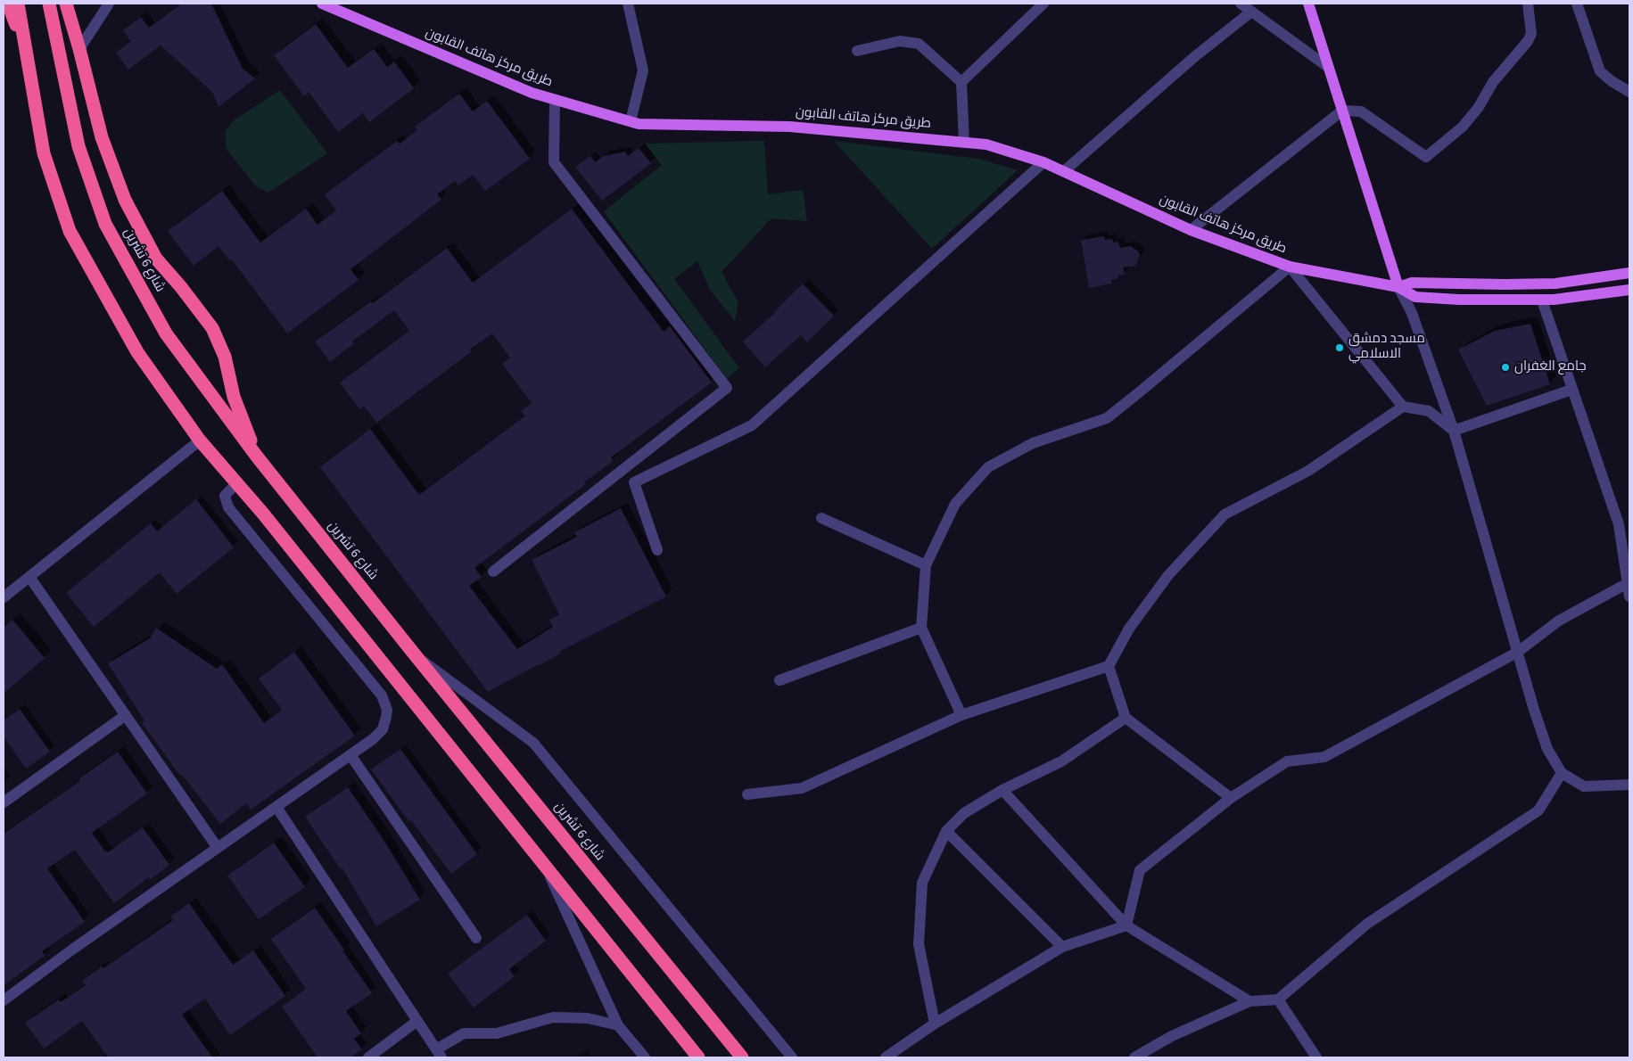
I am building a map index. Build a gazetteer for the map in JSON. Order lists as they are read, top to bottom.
{
  "streets": {
    "highway": ["شارع 6 تشرين"],
    "main road": ["طريق مركز هاتف القابون"]
  },
  "places": ["مسجد دمشق الاسلامي", "جامع الغفران"]
}
